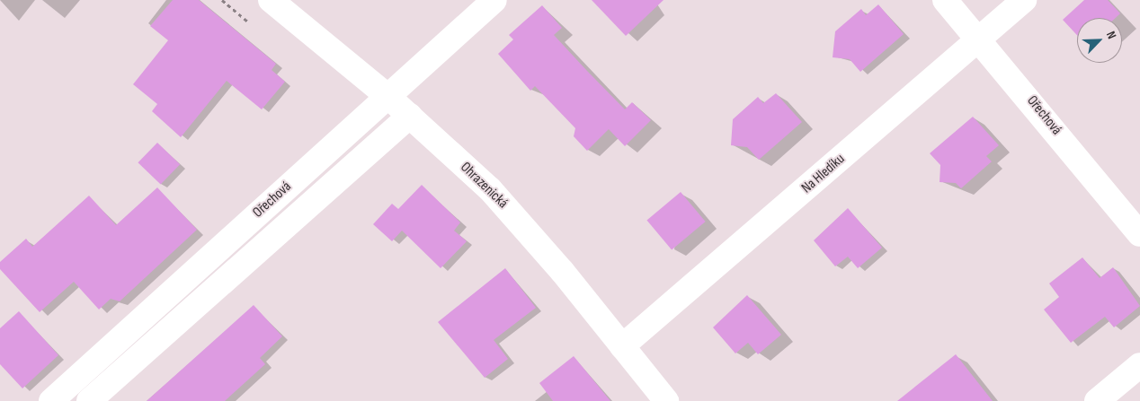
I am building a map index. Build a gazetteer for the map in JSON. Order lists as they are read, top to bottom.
{
  "streets": {
    "street": ["Ořechová", "Na Hledíku", "Ohrazenická"]
  },
  "crossings": [
    ["Ořechová", "Na Hledíku"],
    ["Ořechová", "Ohrazenická"],
    ["Na Hledíku", "Ohrazenická"]
  ],
  "north": "top right"
}
